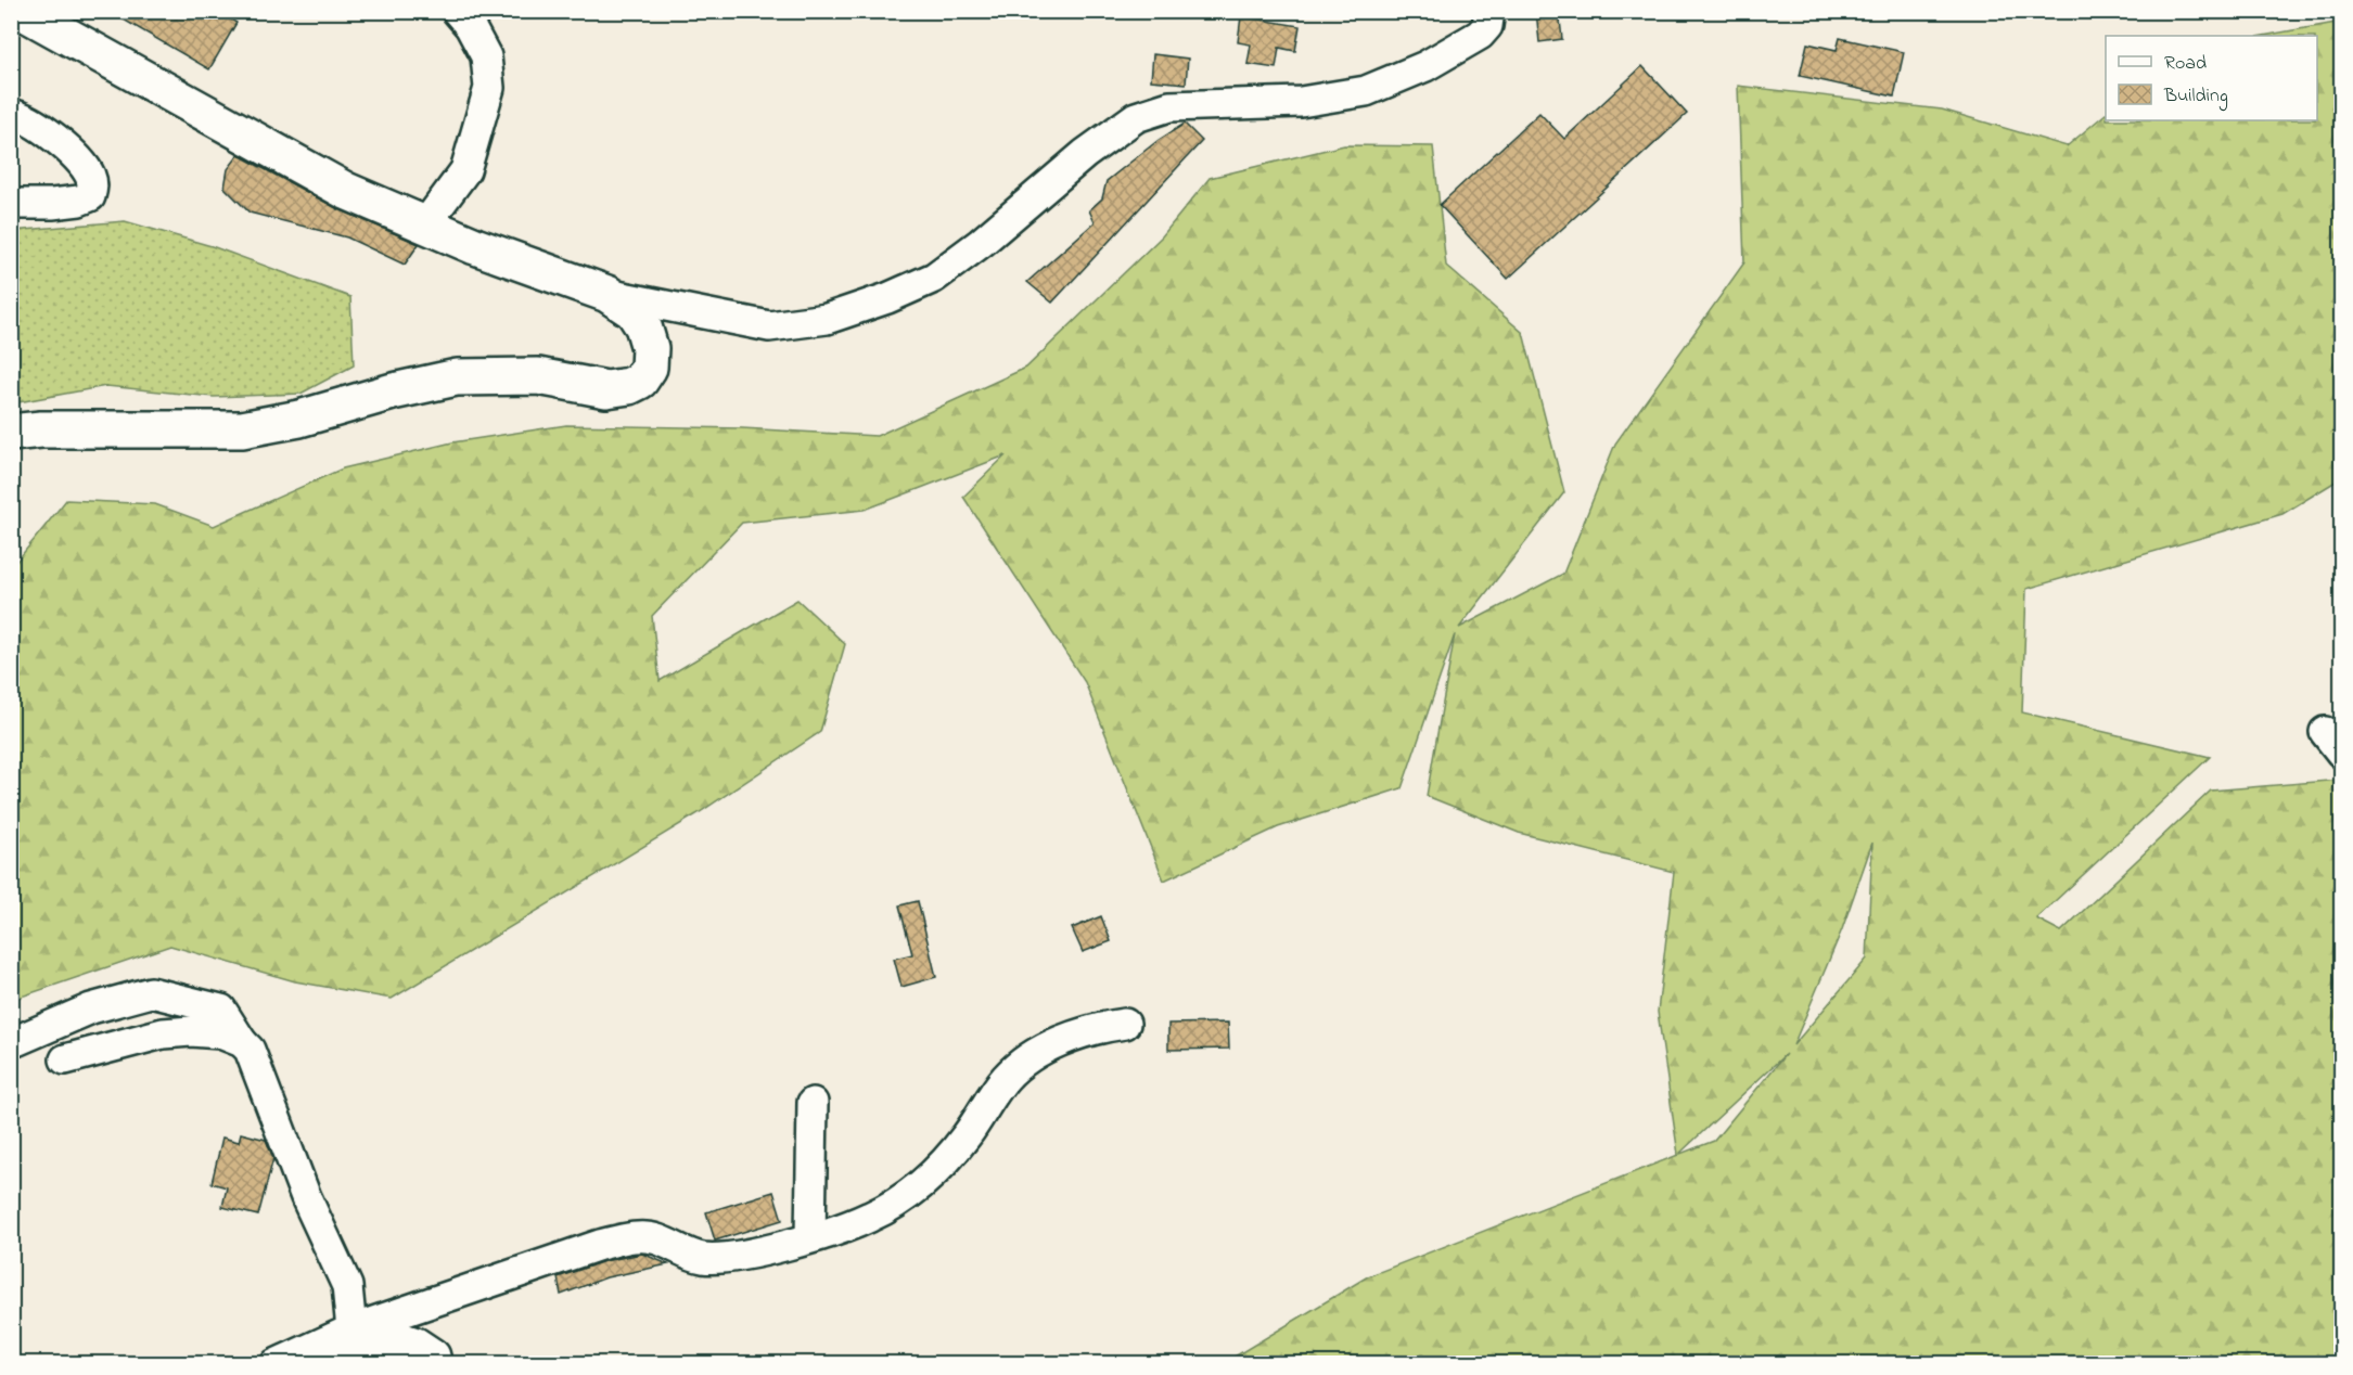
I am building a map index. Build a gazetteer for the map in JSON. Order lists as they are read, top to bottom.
{
  "legend": ["Road", "Building"]
}
